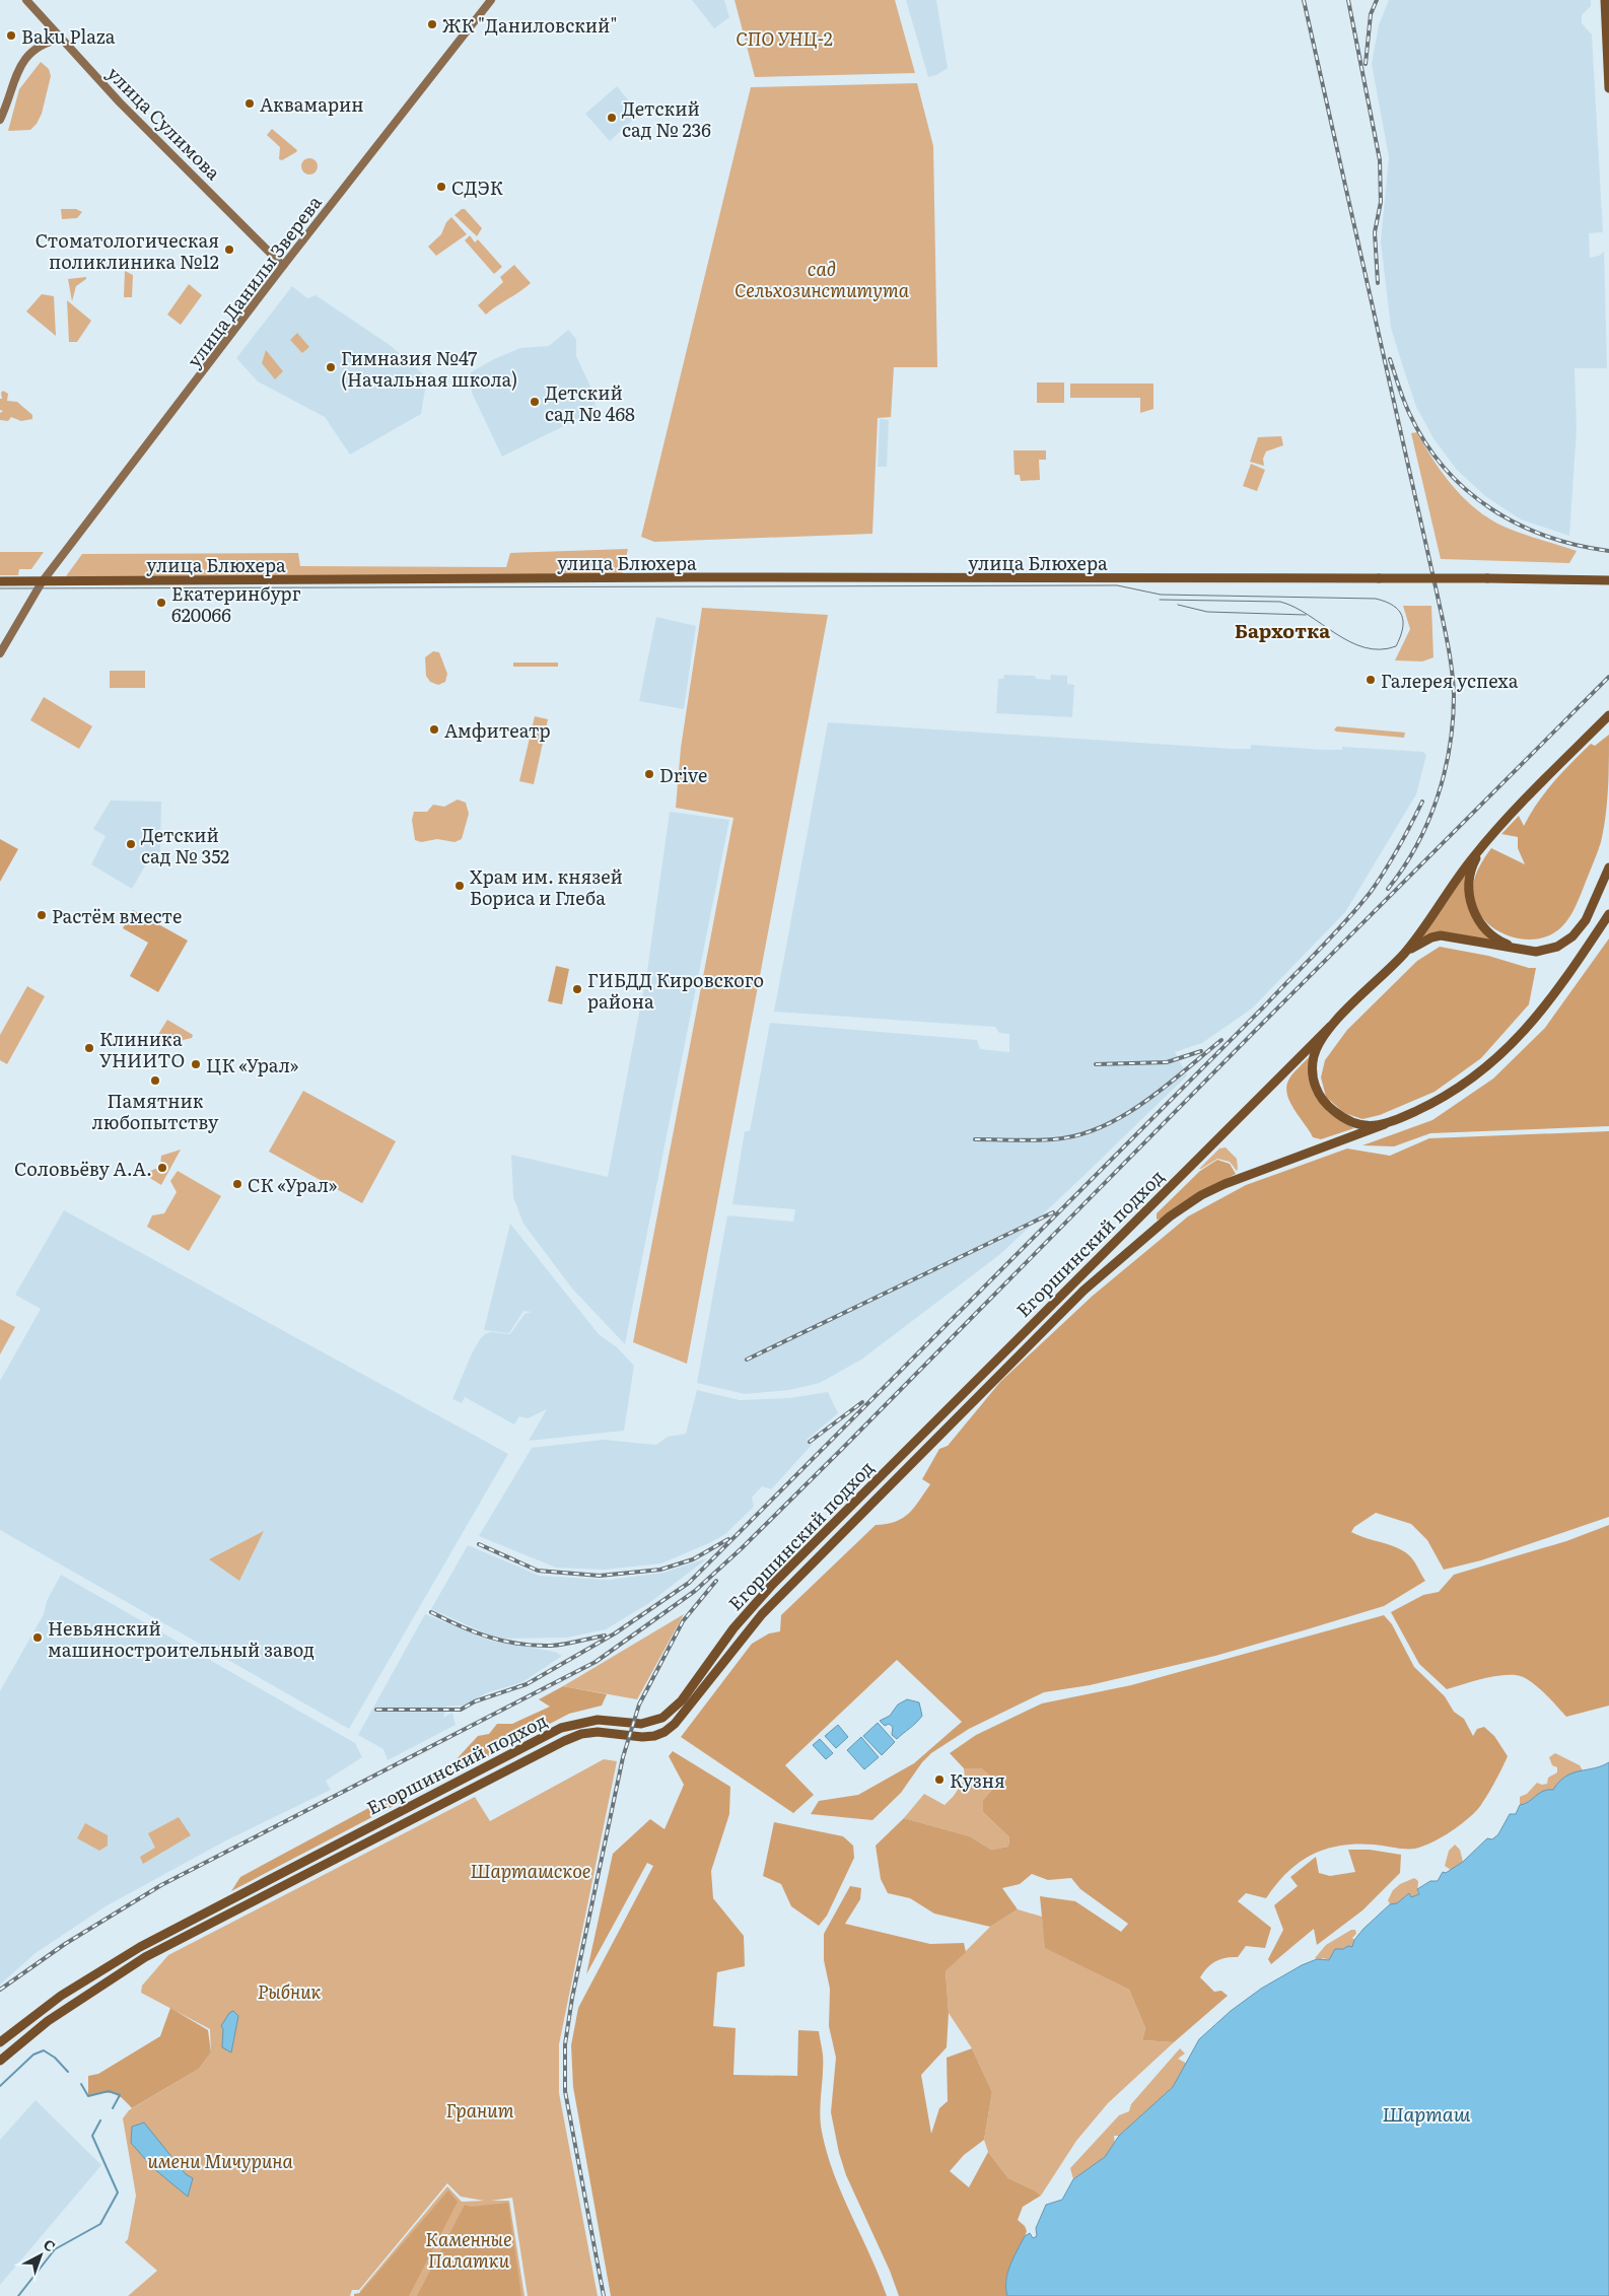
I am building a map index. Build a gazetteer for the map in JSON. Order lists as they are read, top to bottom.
{
  "streets": {
    "main road": [
      "улица Сулимова",
      "улица Данилы Зверева",
      "улица Блюхера",
      "Егоршинский подход"
    ]
  },
  "crossings": [
    ["улица Сулимова", "улица Данилы Зверева"],
    ["улица Данилы Зверева", "улица Блюхера"]
  ],
  "districts": ["Бархотка"],
  "water": ["Шарташ"],
  "parks": [
    "СПО УНЦ-2",
    "сад Сельхозинститута",
    "Шарташское",
    "Рыбник",
    "Гранит",
    "имени Мичурина",
    "Каменные Палатки"
  ],
  "places": [
    "ЖК \"Даниловский\"",
    "Baku Plaza",
    "Аквамарин",
    "Детский сад № 236",
    "СДЭК",
    "Стоматологическая поликлиника №12",
    "Гимназия №47 (Начальная школа)",
    "Детский сад № 468",
    "Екатеринбург 620066",
    "Галерея успеха",
    "Амфитеатр",
    "Drive",
    "Детский сад № 352",
    "Храм им. князей Бориса и Глеба",
    "Растём вместе",
    "ГИБДД Кировского района",
    "Клиника УНИИТО",
    "ЦК «Урал»",
    "Памятник любопытству",
    "Соловьёву А.А.",
    "СК «Урал»",
    "Невьянский машиностроительный завод",
    "Кузня"
  ],
  "north": "top right"
}
